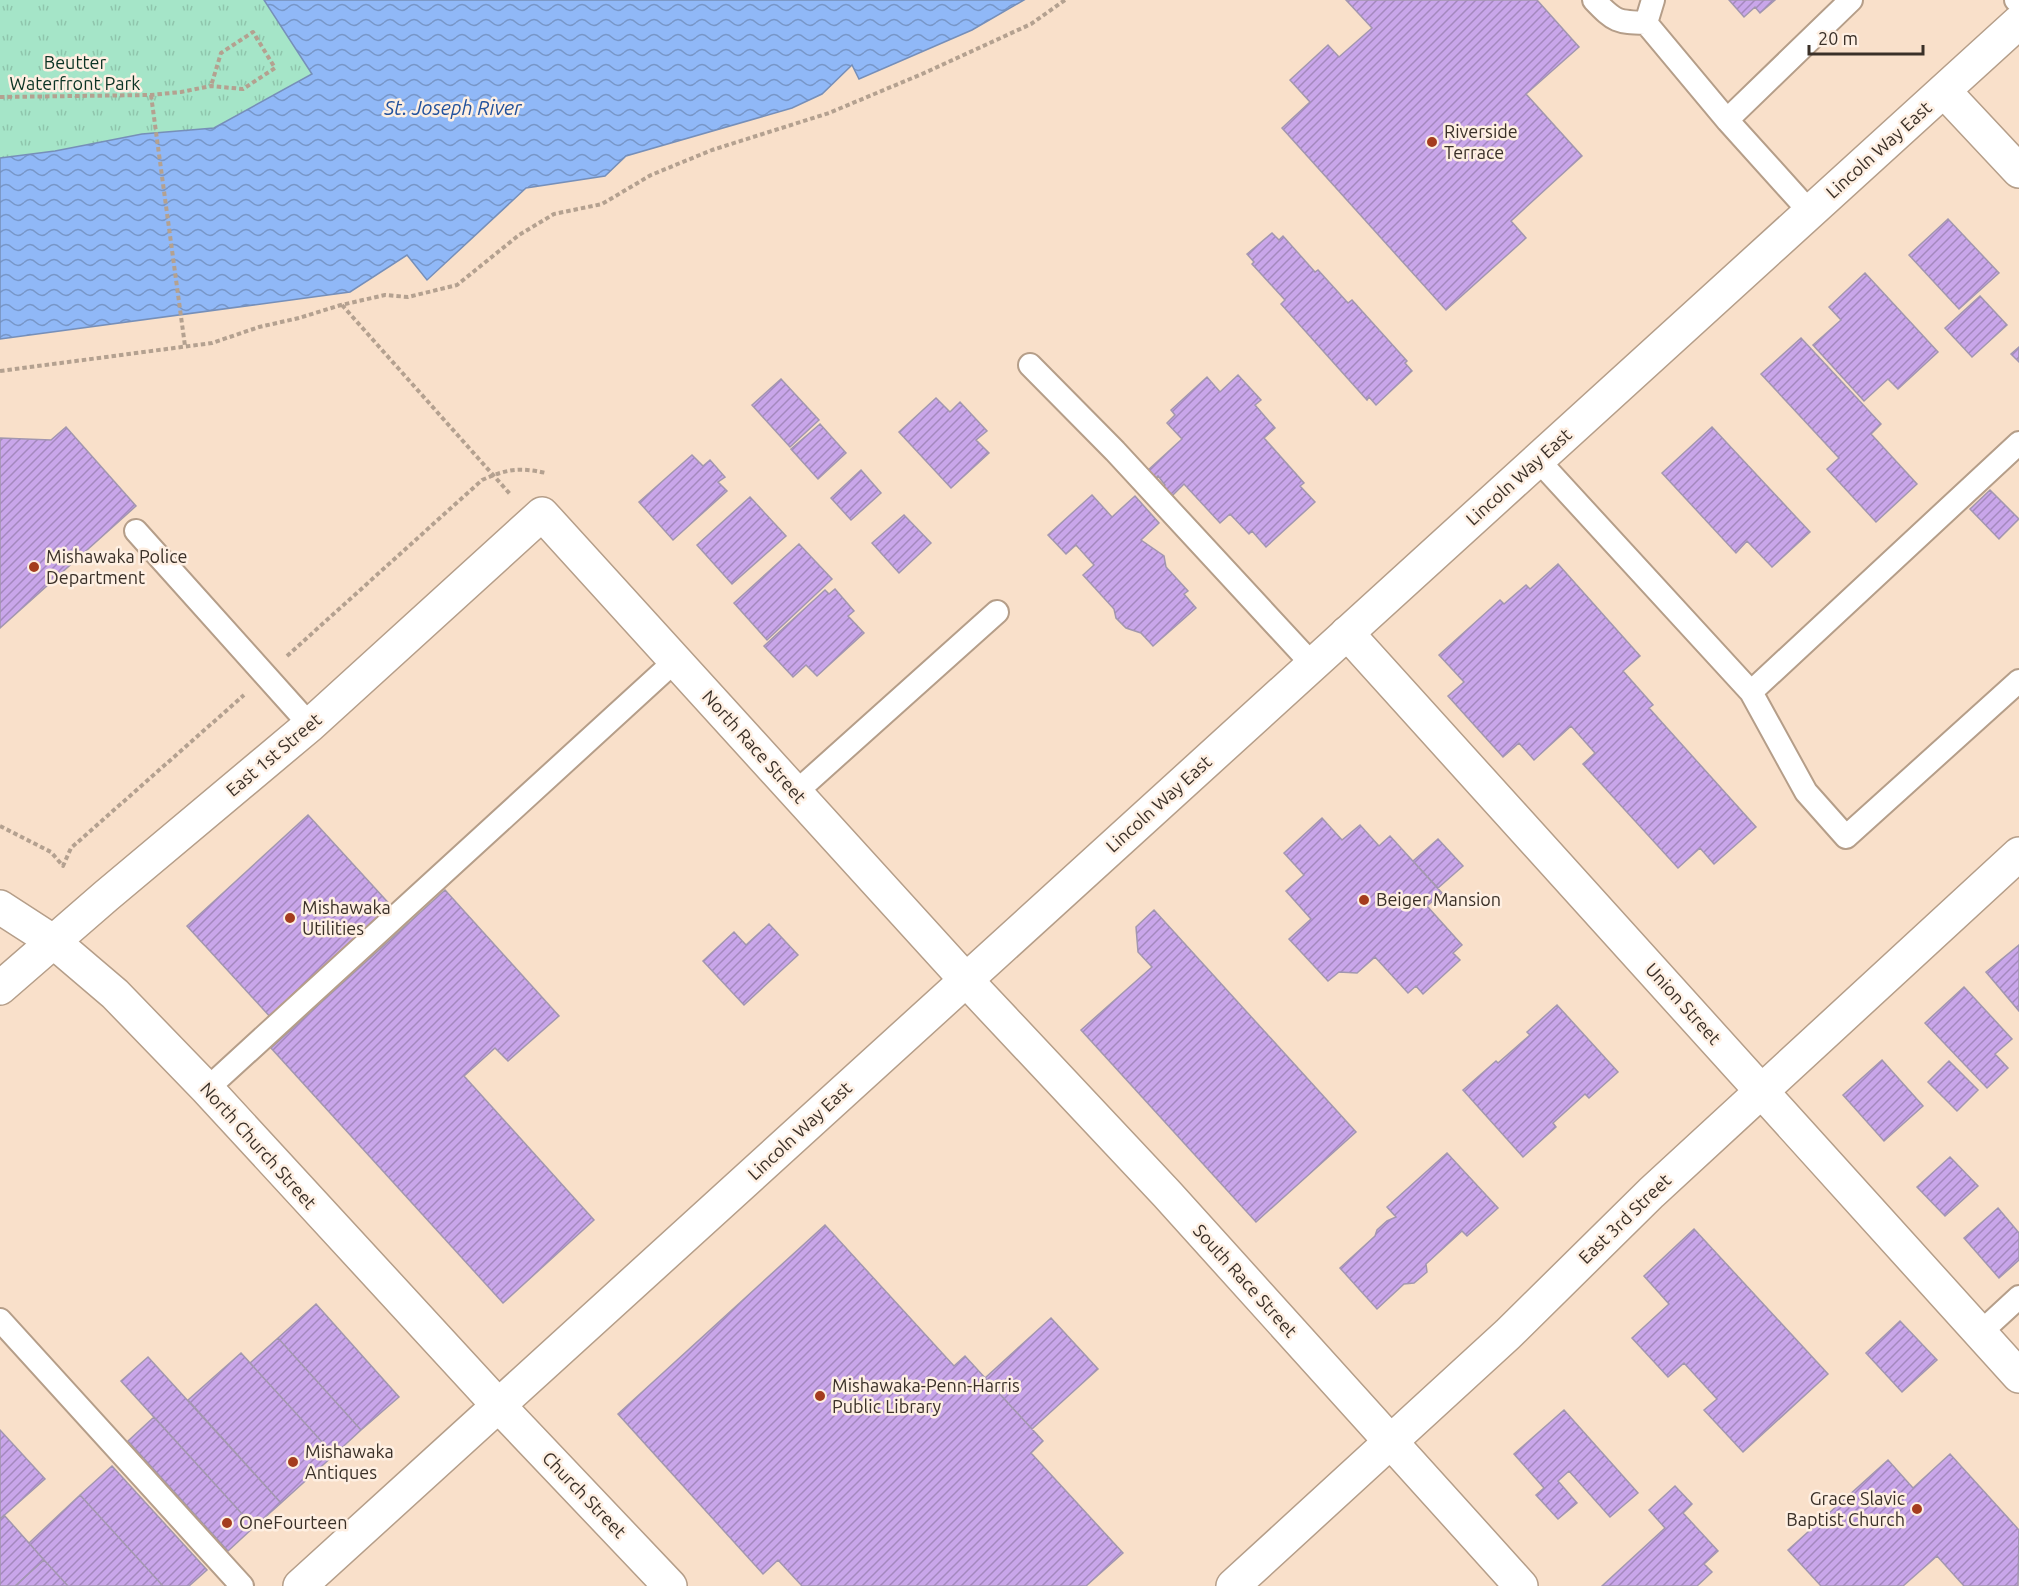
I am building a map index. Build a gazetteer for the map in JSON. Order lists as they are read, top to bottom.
{
  "streets": {
    "street": [
      "Lincoln Way East",
      "North Race Street",
      "East 1st Street",
      "Union Street",
      "North Church Street",
      "East 3rd Street",
      "South Race Street",
      "Church Street"
    ]
  },
  "crossings": [
    ["Lincoln Way East", "North Race Street"],
    ["Lincoln Way East", "Union Street"],
    ["Lincoln Way East", "North Church Street"],
    ["Lincoln Way East", "South Race Street"],
    ["Lincoln Way East", "Church Street"],
    ["North Race Street", "East 1st Street"],
    ["North Race Street", "South Race Street"],
    ["East 1st Street", "North Church Street"],
    ["Union Street", "East 3rd Street"],
    ["North Church Street", "Church Street"],
    ["East 3rd Street", "South Race Street"]
  ],
  "water": ["St. Joseph River"],
  "parks": ["Beutter Waterfront Park"],
  "places": [
    "Riverside Terrace",
    "Mishawaka Police Department",
    "Beiger Mansion",
    "Mishawaka Utilities",
    "Mishawaka-Penn-Harris Public Library",
    "Mishawaka Antiques",
    "Grace Slavic Baptist Church",
    "OneFourteen"
  ],
  "scale_bar": "20 m"
}
